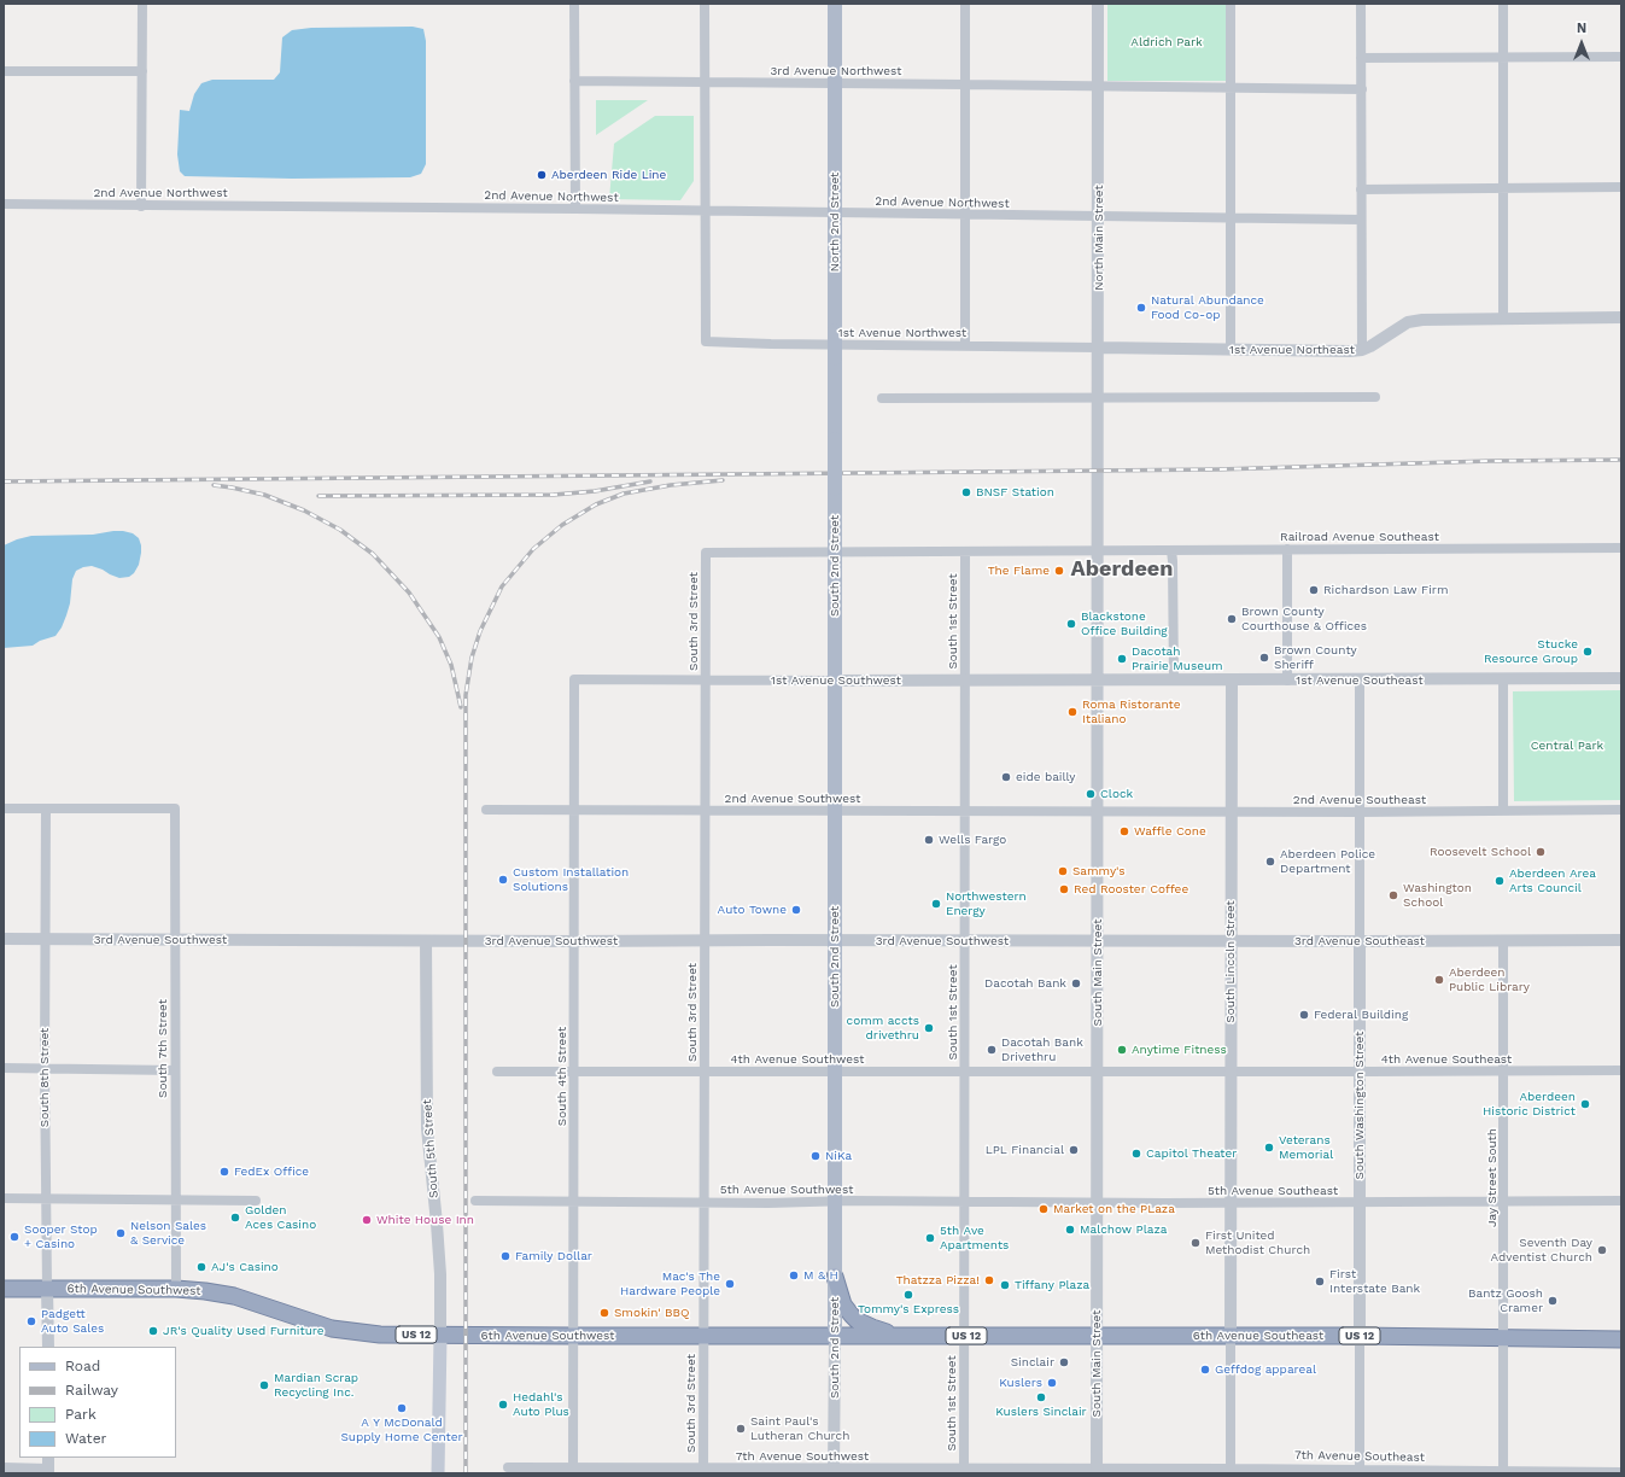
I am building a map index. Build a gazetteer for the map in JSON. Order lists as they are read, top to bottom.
{
  "streets": {
    "highway": ["6th Avenue Southwest", "US 12", "6th Avenue Southeast"],
    "main road": ["North 2nd Street", "South 2nd Street", "South 5th Street"],
    "street": [
      "3rd Avenue Northwest",
      "2nd Avenue Northwest",
      "North Main Street",
      "1st Avenue Northwest",
      "1st Avenue Northeast",
      "Railroad Avenue Southeast",
      "South 3rd Street",
      "South 1st Street",
      "1st Avenue Southwest",
      "1st Avenue Southeast",
      "2nd Avenue Southwest",
      "2nd Avenue Southeast",
      "3rd Avenue Southwest",
      "3rd Avenue Southeast",
      "South Lincoln Street",
      "South Main Street",
      "South 7th Street",
      "4th Avenue Southwest",
      "4th Avenue Southeast",
      "South 4th Street",
      "South 8th Street",
      "South Washington Street",
      "Jay Street South",
      "5th Avenue Southwest",
      "5th Avenue Southeast",
      "7th Avenue Southwest",
      "7th Avenue Southeast"
    ]
  },
  "crossings": [
    ["3rd Avenue Northwest", "North 2nd Street"],
    ["3rd Avenue Northwest", "North Main Street"],
    ["2nd Avenue Northwest", "North 2nd Street"],
    ["2nd Avenue Northwest", "North Main Street"],
    ["2nd Avenue Northwest", "1st Avenue Northwest"],
    ["North 2nd Street", "South 2nd Street"],
    ["North Main Street", "1st Avenue Northwest"],
    ["North Main Street", "1st Avenue Northeast"],
    ["North Main Street", "South Main Street"],
    ["1st Avenue Northwest", "1st Avenue Northeast"],
    ["Railroad Avenue Southeast", "South 3rd Street"],
    ["Railroad Avenue Southeast", "South 1st Street"],
    ["Railroad Avenue Southeast", "South Main Street"],
    ["South 2nd Street", "1st Avenue Southwest"],
    ["South 2nd Street", "2nd Avenue Southwest"],
    ["South 2nd Street", "3rd Avenue Southwest"],
    ["South 2nd Street", "4th Avenue Southwest"],
    ["South 2nd Street", "5th Avenue Southwest"],
    ["South 2nd Street", "6th Avenue Southwest"],
    ["South 2nd Street", "7th Avenue Southwest"],
    ["South 3rd Street", "1st Avenue Southwest"],
    ["South 3rd Street", "2nd Avenue Southwest"],
    ["South 3rd Street", "3rd Avenue Southwest"],
    ["South 3rd Street", "4th Avenue Southwest"],
    ["South 3rd Street", "5th Avenue Southwest"],
    ["South 3rd Street", "6th Avenue Southwest"],
    ["South 3rd Street", "7th Avenue Southwest"],
    ["South 1st Street", "1st Avenue Southwest"],
    ["South 1st Street", "2nd Avenue Southwest"],
    ["South 1st Street", "3rd Avenue Southwest"],
    ["South 1st Street", "4th Avenue Southwest"],
    ["South 1st Street", "5th Avenue Southwest"],
    ["South 1st Street", "6th Avenue Southwest"],
    ["South 1st Street", "7th Avenue Southwest"],
    ["1st Avenue Southwest", "1st Avenue Southeast"],
    ["1st Avenue Southwest", "South Main Street"],
    ["1st Avenue Southwest", "South 4th Street"],
    ["1st Avenue Southeast", "South Lincoln Street"],
    ["1st Avenue Southeast", "South Main Street"],
    ["1st Avenue Southeast", "South Washington Street"],
    ["2nd Avenue Southwest", "2nd Avenue Southeast"],
    ["2nd Avenue Southwest", "South Main Street"],
    ["2nd Avenue Southwest", "South 4th Street"],
    ["2nd Avenue Southeast", "South Lincoln Street"],
    ["2nd Avenue Southeast", "South Main Street"],
    ["2nd Avenue Southeast", "South Washington Street"],
    ["3rd Avenue Southwest", "3rd Avenue Southeast"],
    ["3rd Avenue Southwest", "South Main Street"],
    ["3rd Avenue Southwest", "South 7th Street"],
    ["3rd Avenue Southwest", "South 4th Street"],
    ["3rd Avenue Southwest", "South 8th Street"],
    ["3rd Avenue Southwest", "South 5th Street"],
    ["3rd Avenue Southeast", "South Lincoln Street"],
    ["3rd Avenue Southeast", "South Main Street"],
    ["3rd Avenue Southeast", "South Washington Street"],
    ["3rd Avenue Southeast", "Jay Street South"],
    ["South Lincoln Street", "4th Avenue Southeast"],
    ["South Lincoln Street", "5th Avenue Southeast"],
    ["South Lincoln Street", "6th Avenue Southeast"],
    ["South Lincoln Street", "7th Avenue Southeast"],
    ["South Main Street", "4th Avenue Southwest"],
    ["South Main Street", "4th Avenue Southeast"],
    ["South Main Street", "5th Avenue Southwest"],
    ["South Main Street", "5th Avenue Southeast"],
    ["South Main Street", "6th Avenue Southwest"],
    ["South Main Street", "6th Avenue Southeast"],
    ["South Main Street", "7th Avenue Southwest"],
    ["South Main Street", "7th Avenue Southeast"],
    ["South 7th Street", "South 8th Street"],
    ["South 7th Street", "6th Avenue Southwest"],
    ["4th Avenue Southwest", "4th Avenue Southeast"],
    ["4th Avenue Southwest", "South 4th Street"],
    ["4th Avenue Southeast", "South Washington Street"],
    ["4th Avenue Southeast", "Jay Street South"],
    ["South 4th Street", "5th Avenue Southwest"],
    ["South 4th Street", "6th Avenue Southwest"],
    ["South 4th Street", "7th Avenue Southwest"],
    ["South 8th Street", "6th Avenue Southwest"],
    ["South Washington Street", "5th Avenue Southeast"],
    ["South Washington Street", "6th Avenue Southeast"],
    ["South Washington Street", "7th Avenue Southeast"],
    ["South 5th Street", "6th Avenue Southwest"],
    ["Jay Street South", "5th Avenue Southeast"],
    ["Jay Street South", "6th Avenue Southeast"],
    ["Jay Street South", "7th Avenue Southeast"],
    ["5th Avenue Southwest", "5th Avenue Southeast"],
    ["6th Avenue Southwest", "6th Avenue Southeast"],
    ["7th Avenue Southwest", "7th Avenue Southeast"]
  ],
  "districts": ["Aberdeen"],
  "parks": ["Aldrich Park", "Central Park"],
  "places": [
    "Aberdeen Ride Line",
    "Natural Abundance Food Co-op",
    "BNSF Station",
    "The Flame",
    "Richardson Law Firm",
    "Brown County Courthouse & Offices",
    "Blackstone Office Building",
    "Stucke Resource Group",
    "Brown County Sheriff",
    "Dacotah Prairie Museum",
    "Roma Ristorante Italiano",
    "eide bailly",
    "Clock",
    "Waffle Cone",
    "Wells Fargo",
    "Roosevelt School",
    "Aberdeen Police Department",
    "Sammy's",
    "Custom Installation Solutions",
    "Aberdeen Area Arts Council",
    "Red Rooster Coffee",
    "Washington School",
    "Northwestern Energy",
    "Auto Towne",
    "Aberdeen Public Library",
    "Dacotah Bank",
    "Federal Building",
    "comm accts drivethru",
    "Dacotah Bank Drivethru",
    "Anytime Fitness",
    "Aberdeen Historic District",
    "Veterans Memorial",
    "LPL Financial",
    "Capitol Theater",
    "NiKa",
    "FedEx Office",
    "Market on the PLaza",
    "Golden Aces Casino",
    "White House Inn",
    "Malchow Plaza",
    "Nelson Sales & Service",
    "Sooper Stop + Casino",
    "5th Ave Apartments",
    "First United Methodist Church",
    "Seventh Day Adventist Church",
    "Family Dollar",
    "AJ's Casino",
    "M & H",
    "Thatzza Pizza!",
    "First Interstate Bank",
    "Mac's The Hardware People",
    "Tiffany Plaza",
    "Tommy's Express",
    "Bantz Goosh Cramer",
    "Smokin' BBQ",
    "Padgett Auto Sales",
    "JR's Quality Used Furniture",
    "Sinclair",
    "Geffdog appareal",
    "Kuslers",
    "Mardian Scrap Recycling Inc.",
    "Kuslers Sinclair",
    "Hedahl's Auto Plus",
    "A Y McDonald Supply Home Center",
    "Saint Paul's Lutheran Church"
  ],
  "legend": [
    "Road",
    "Railway",
    "Park",
    "Water"
  ],
  "north": "top"
}
